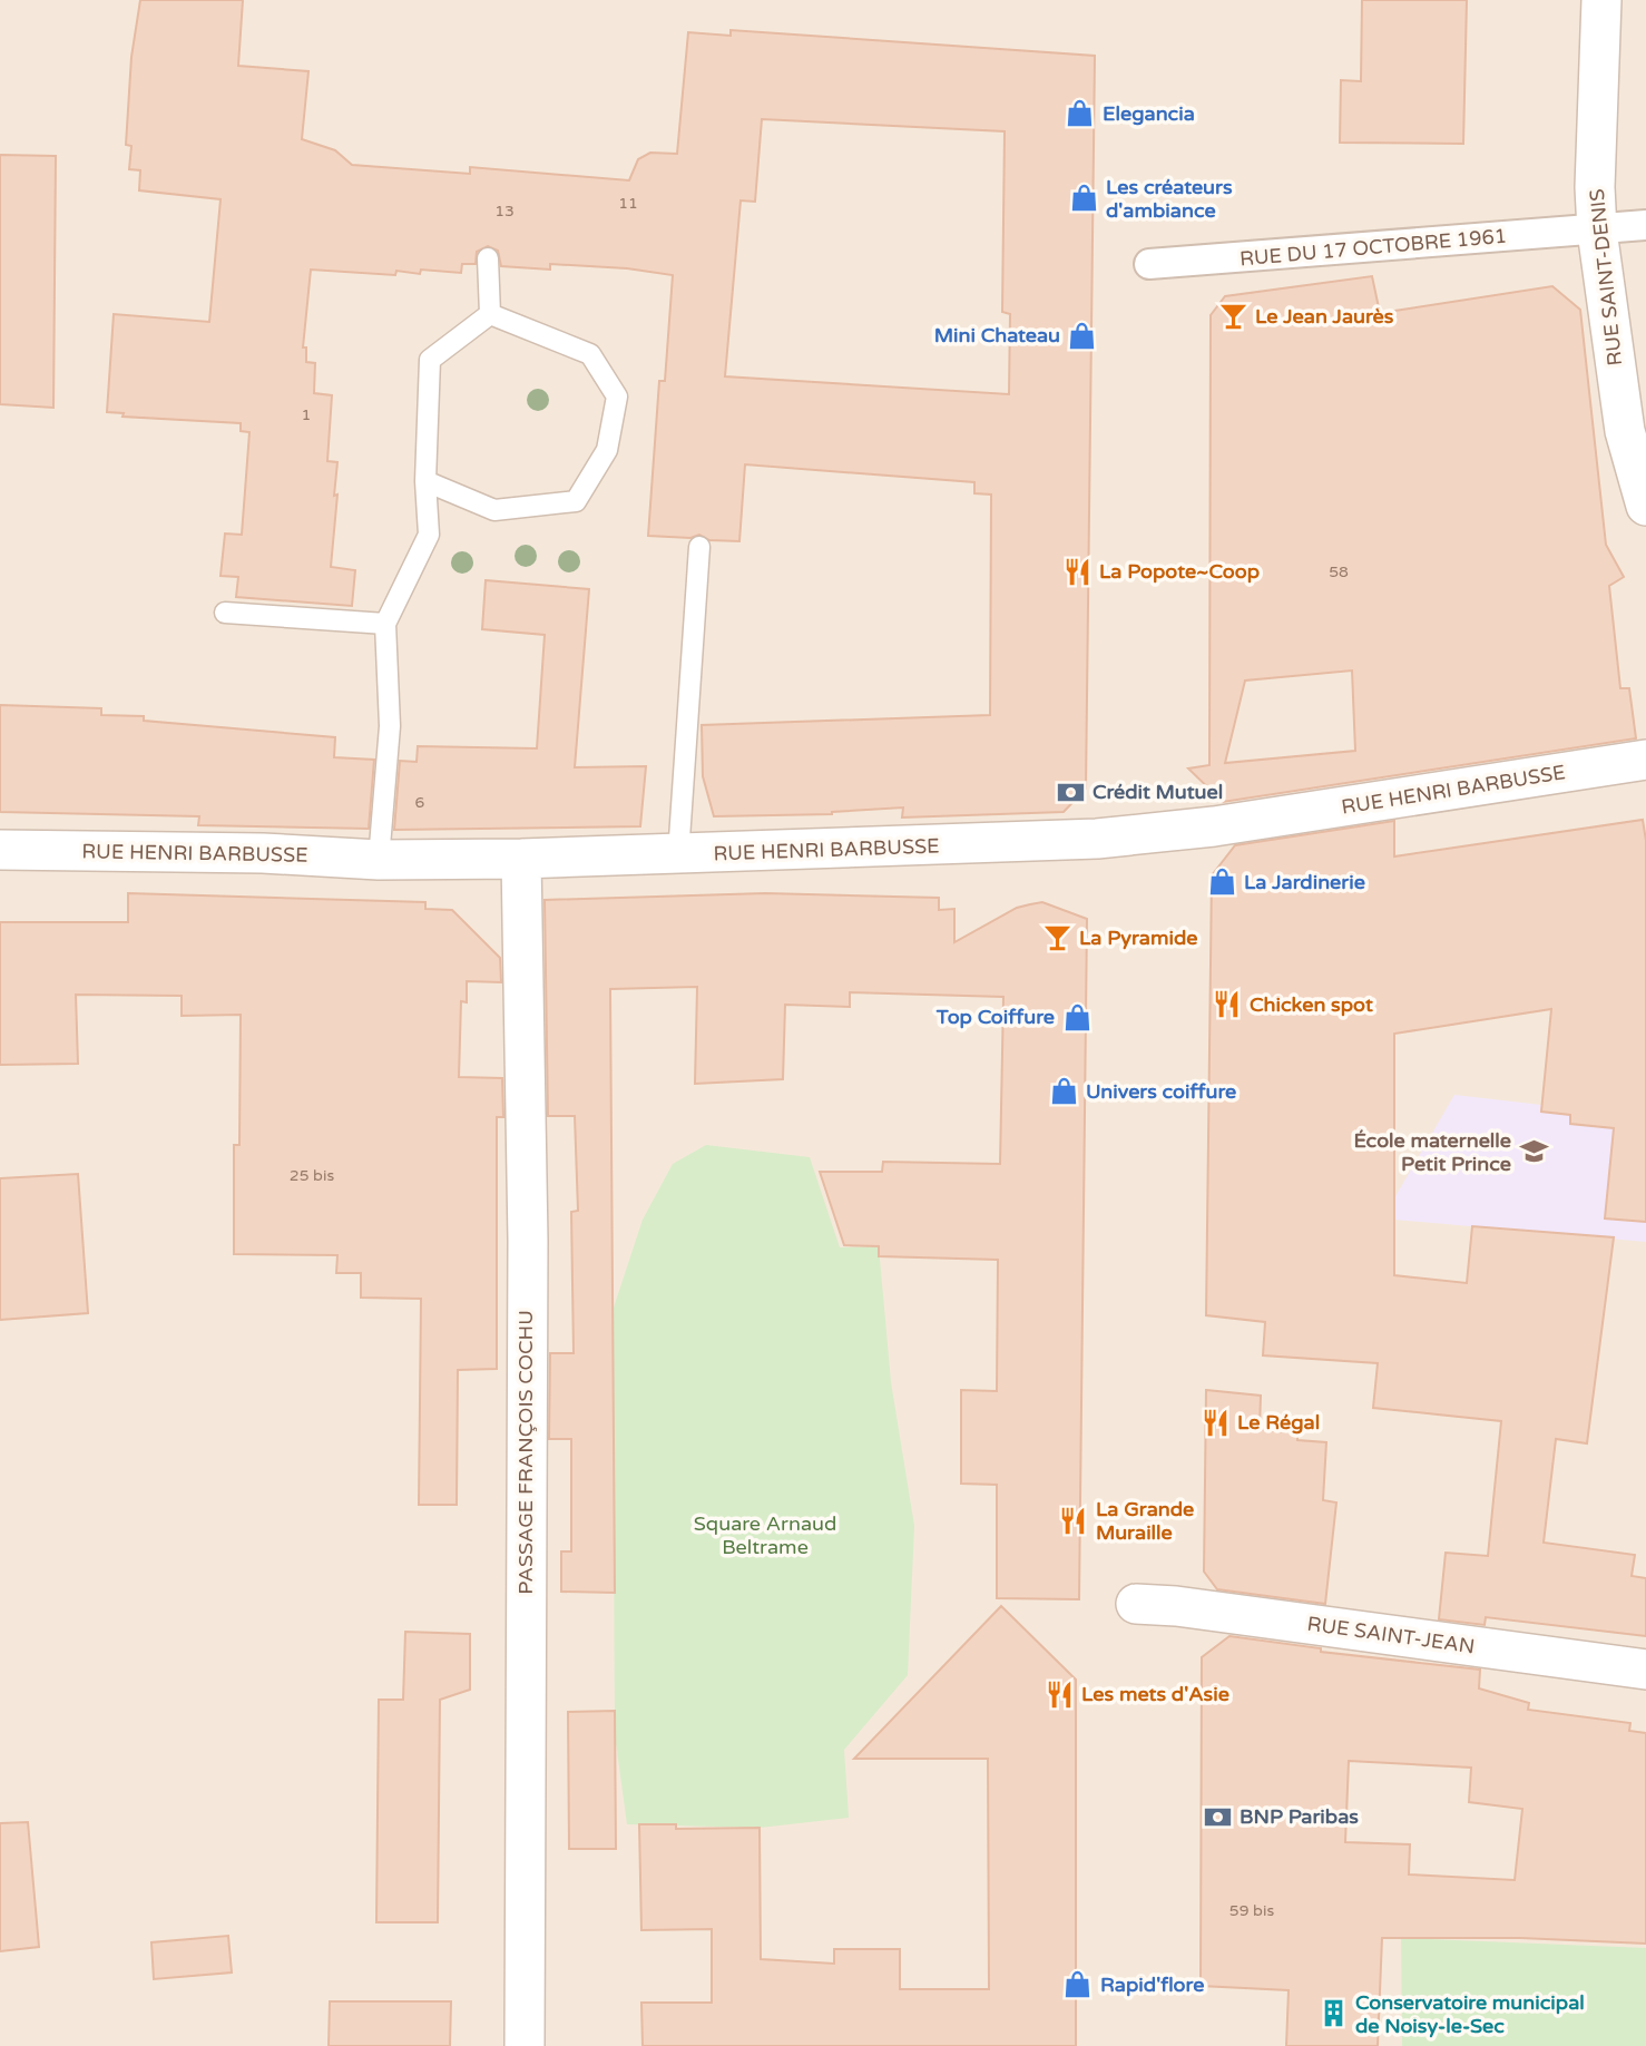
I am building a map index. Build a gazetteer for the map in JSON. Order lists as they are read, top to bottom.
{
  "streets": {
    "street": [
      "RUE DU 17 OCTOBRE 1961",
      "RUE SAINT-DENIS",
      "RUE HENRI BARBUSSE",
      "PASSAGE FRANÇOIS COCHU",
      "RUE SAINT-JEAN"
    ]
  },
  "crossings": [
    ["RUE DU 17 OCTOBRE 1961", "RUE SAINT-DENIS"],
    ["RUE HENRI BARBUSSE", "PASSAGE FRANÇOIS COCHU"]
  ],
  "parks": ["Square Arnaud Beltrame"],
  "places": {
    "shop": [
      "Elegancia",
      "Les créateurs d'ambiance",
      "Mini Chateau",
      "La Jardinerie",
      "Top Coiffure",
      "Univers coiffure",
      "Rapid'flore"
    ],
    "bar": ["Le Jean Jaurès", "La Pyramide"],
    "restaurant": [
      "La Popote~Coop",
      "Chicken spot",
      "Le Régal",
      "La Grande Muraille",
      "Les mets d'Asie"
    ],
    "bank": ["Crédit Mutuel", "BNP Paribas"],
    "school or university": ["École maternelle Petit Prince"],
    "building": ["Conservatoire municipal de Noisy-le-Sec"]
  },
  "house_numbers": [
    "11",
    "13",
    "1",
    "58",
    "6",
    "25 bis",
    "59 bis"
  ]
}
